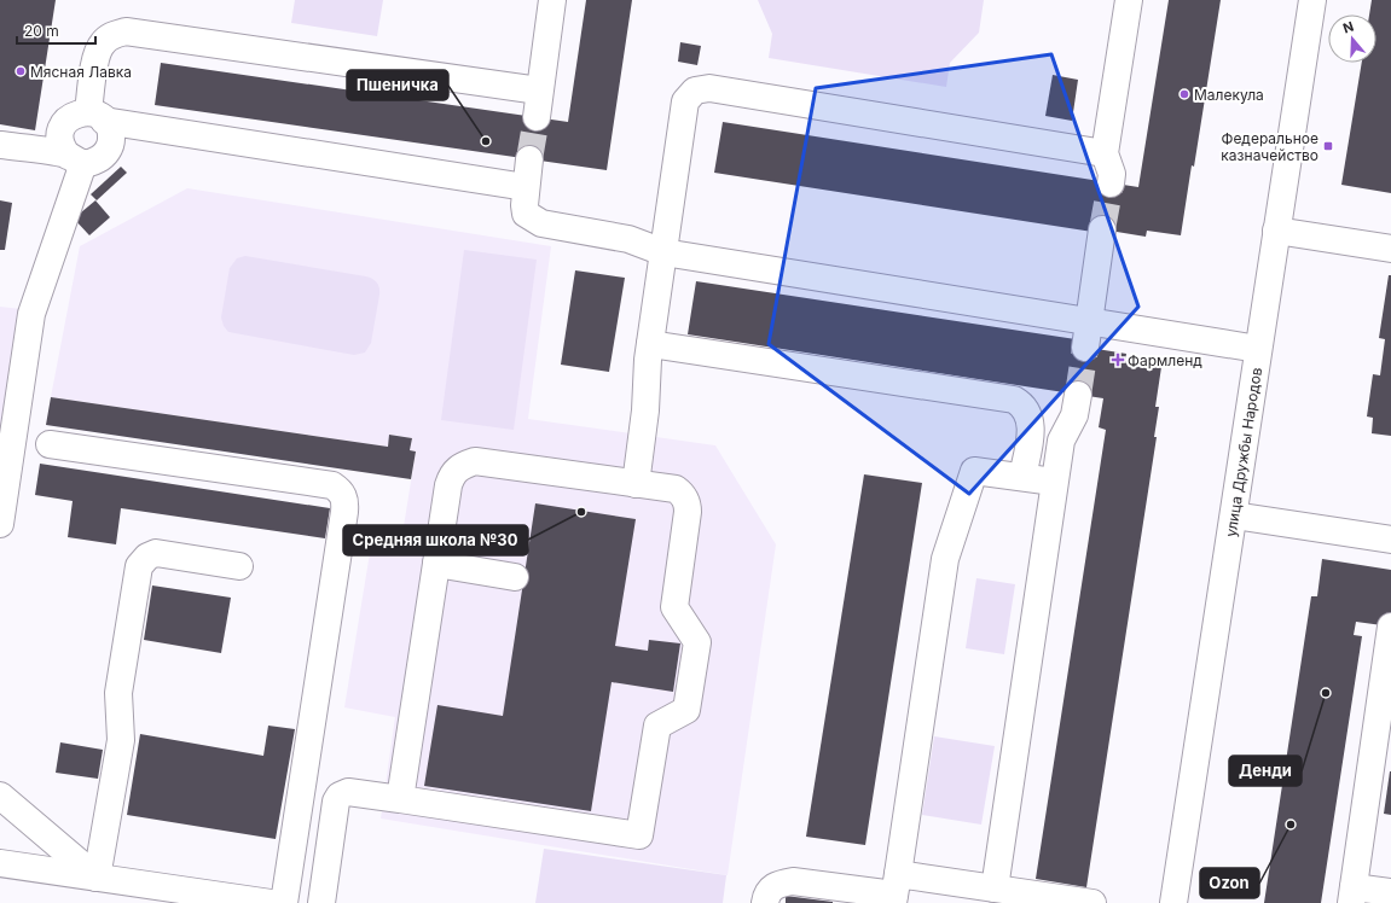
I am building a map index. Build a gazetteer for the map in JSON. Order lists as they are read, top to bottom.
{
  "streets": {
    "street": ["улица Дружбы Народов"]
  },
  "places": {
    "other": [
      "Мясная Лавка",
      "Малекула",
      "Пшеничка",
      "Средняя школа №30",
      "Денди",
      "Ozon"
    ],
    "transit": ["Федеральное казначейство"],
    "health": ["Фармленд"]
  },
  "scale_bar": "20 m",
  "north": "top"
}
